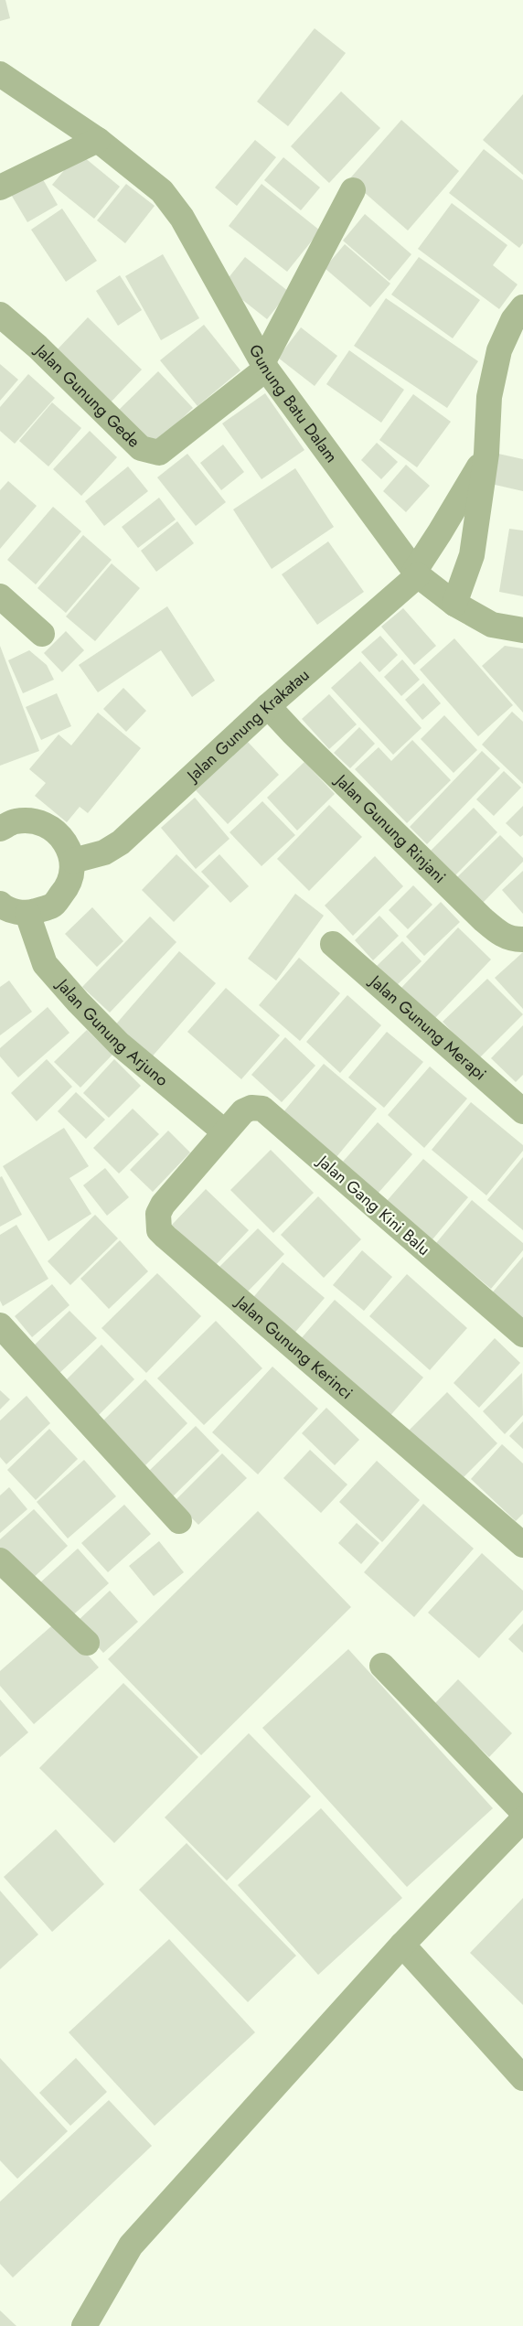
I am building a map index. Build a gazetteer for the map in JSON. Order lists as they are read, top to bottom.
{
  "streets": {
    "street": [
      "Jalan Gunung Gede",
      "Gunung Batu Dalam",
      "Jalan Gunung Krakatau",
      "Jalan Gunung Rinjani",
      "Jalan Gunung Merapi",
      "Jalan Gunung Arjuno",
      "Jalan Gang Kini Balu",
      "Jalan Gunung Kerinci"
    ]
  },
  "crossings": [
    ["Jalan Gunung Gede", "Gunung Batu Dalam"],
    ["Gunung Batu Dalam", "Jalan Gunung Krakatau"],
    ["Jalan Gunung Krakatau", "Jalan Gunung Rinjani"],
    ["Jalan Gunung Arjuno", "Jalan Gang Kini Balu"],
    ["Jalan Gunung Arjuno", "Jalan Gunung Kerinci"],
    ["Jalan Gang Kini Balu", "Jalan Gunung Kerinci"]
  ]
}
